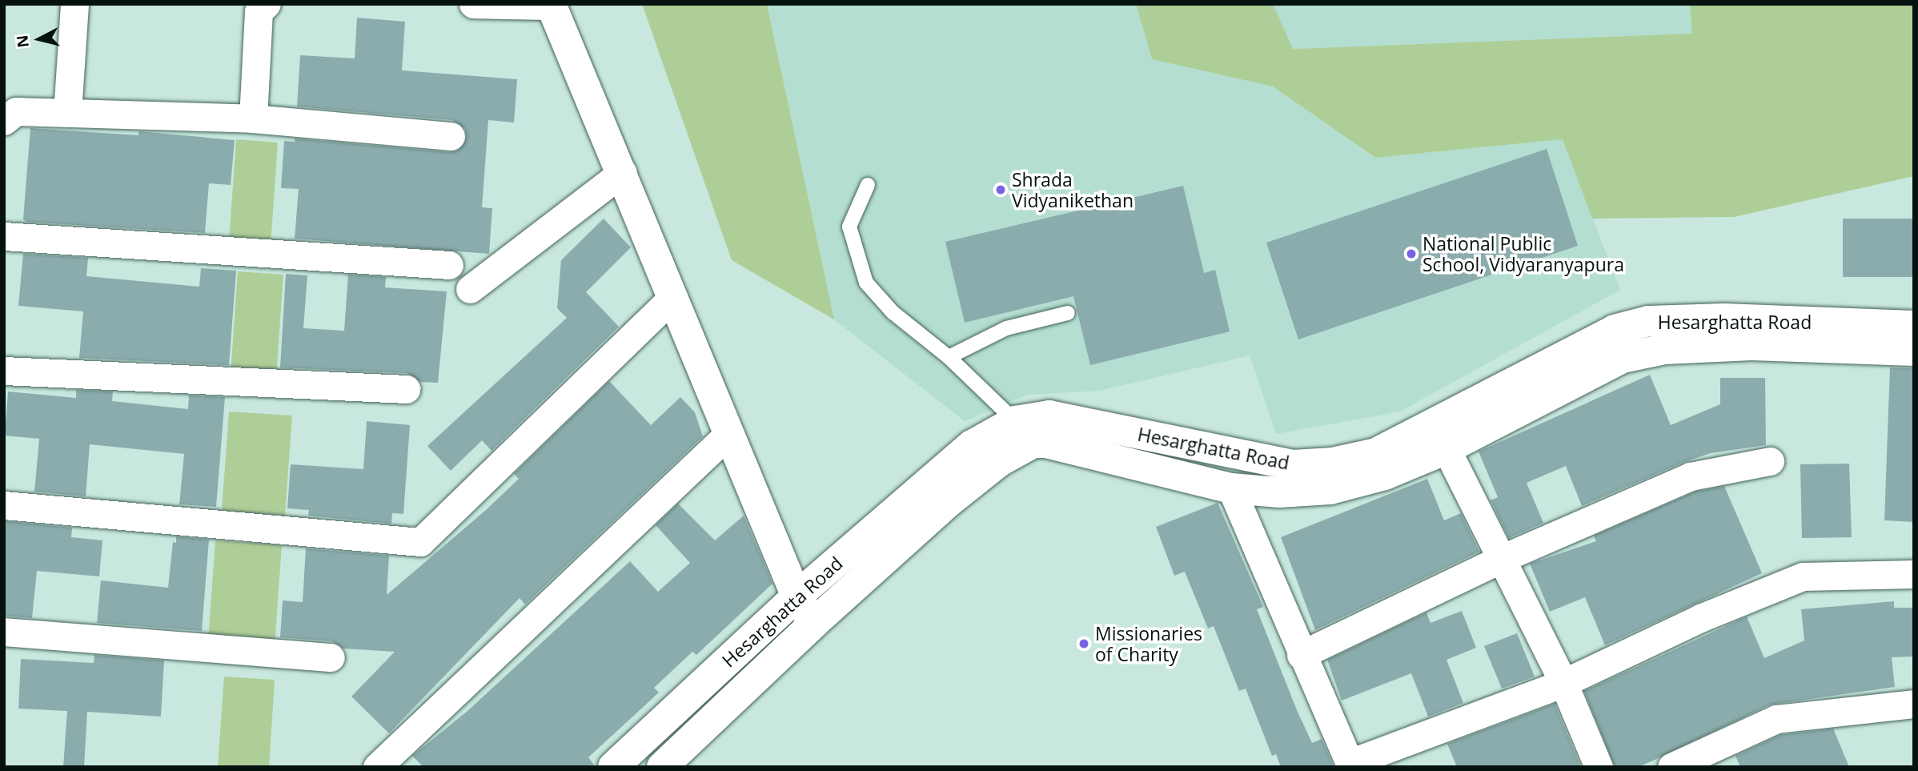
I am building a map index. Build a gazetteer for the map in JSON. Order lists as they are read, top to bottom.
{
  "streets": {
    "main road": ["Hesarghatta Road"]
  },
  "places": ["Shrada Vidyanikethan", "National Public School, Vidyaranyapura", "Missionaries of Charity"],
  "north": "left"
}
